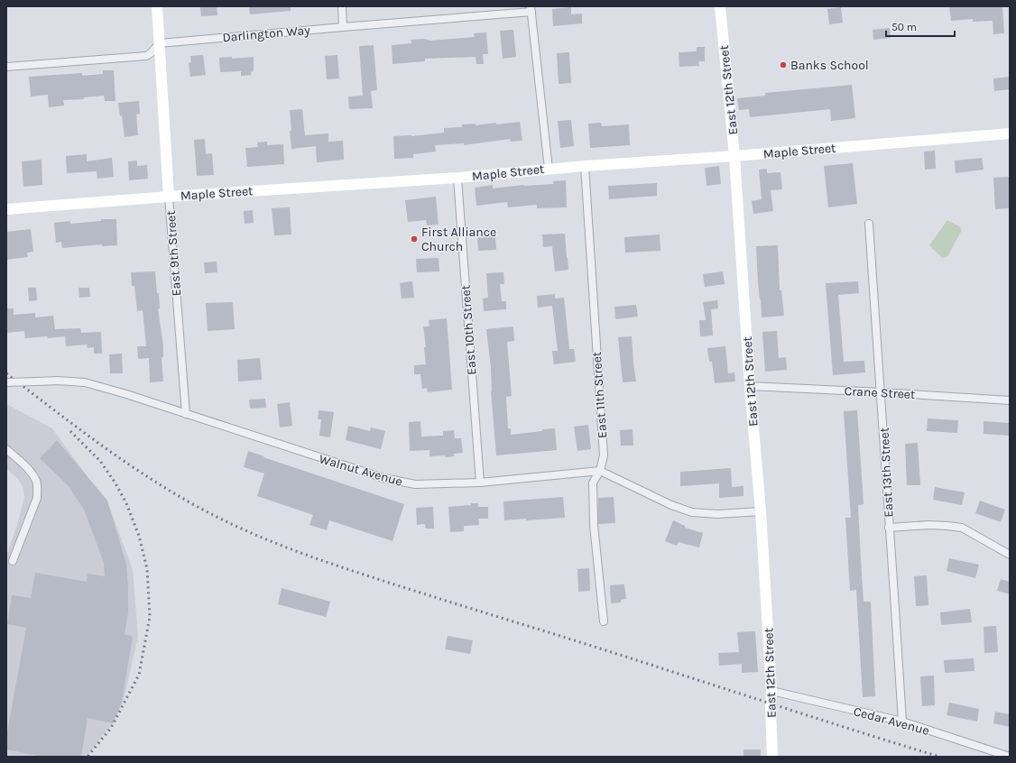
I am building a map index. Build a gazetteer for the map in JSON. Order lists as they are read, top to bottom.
{
  "streets": {
    "main road": ["East 12th Street", "Maple Street", "East 9th Street"],
    "street": [
      "Darlington Way",
      "East 10th Street",
      "Crane Street",
      "East 11th Street",
      "Walnut Avenue",
      "East 13th Street",
      "Cedar Avenue"
    ]
  },
  "crossings": [
    ["Darlington Way", "East 9th Street"],
    ["East 12th Street", "Maple Street"],
    ["East 12th Street", "Crane Street"],
    ["East 12th Street", "Cedar Avenue"],
    ["Maple Street", "East 9th Street"],
    ["Maple Street", "East 10th Street"],
    ["Maple Street", "East 11th Street"],
    ["East 9th Street", "Walnut Avenue"],
    ["East 10th Street", "Walnut Avenue"],
    ["Crane Street", "East 13th Street"],
    ["East 11th Street", "Walnut Avenue"],
    ["East 13th Street", "Cedar Avenue"]
  ],
  "places": ["Banks School", "First Alliance Church"],
  "scale_bar": "50 m"
}
